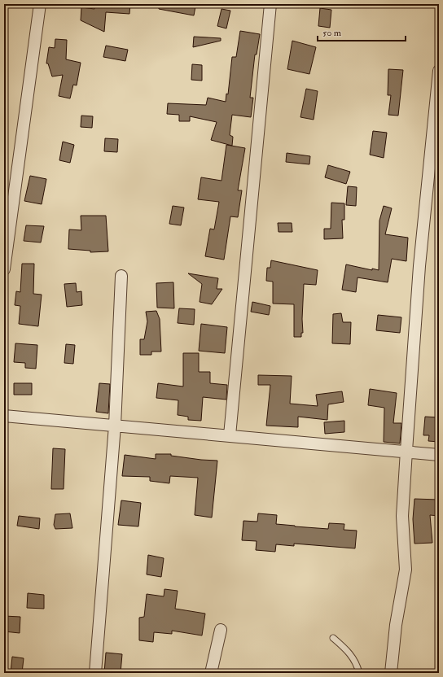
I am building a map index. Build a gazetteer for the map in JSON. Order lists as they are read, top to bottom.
{
  "scale_bar": "50 m"
}
